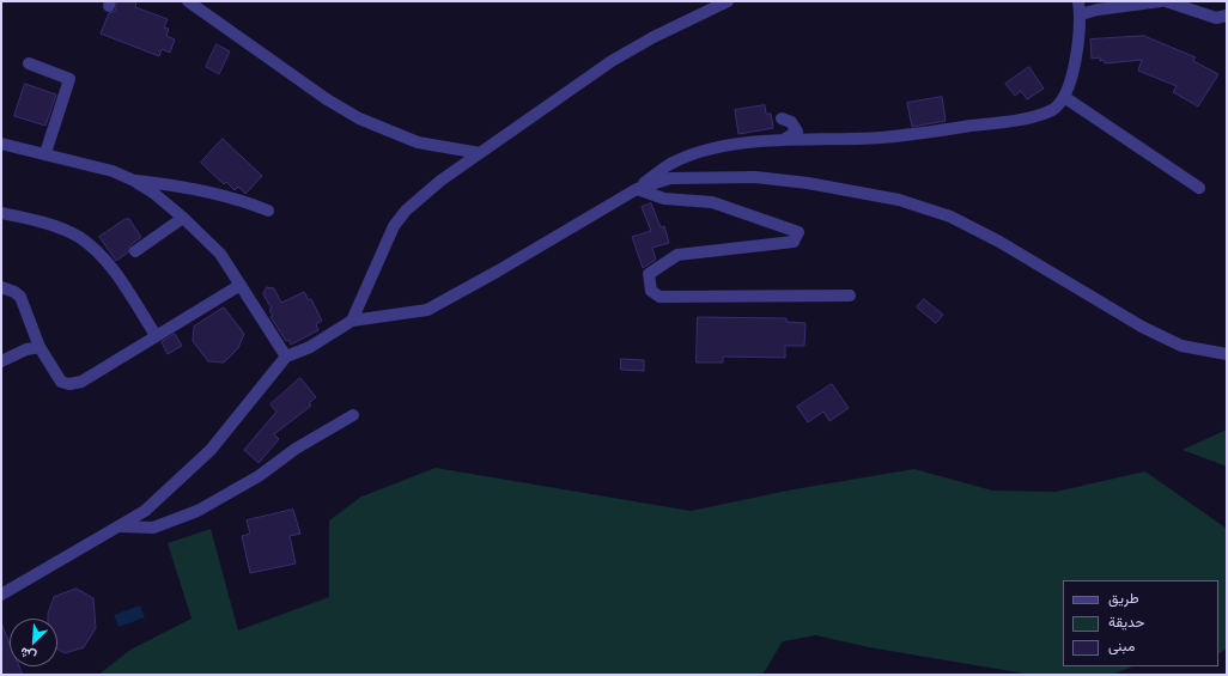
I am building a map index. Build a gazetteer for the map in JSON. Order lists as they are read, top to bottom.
{
  "legend": ["طريق", "حديقة", "مبنى"],
  "north": "bottom left"
}
